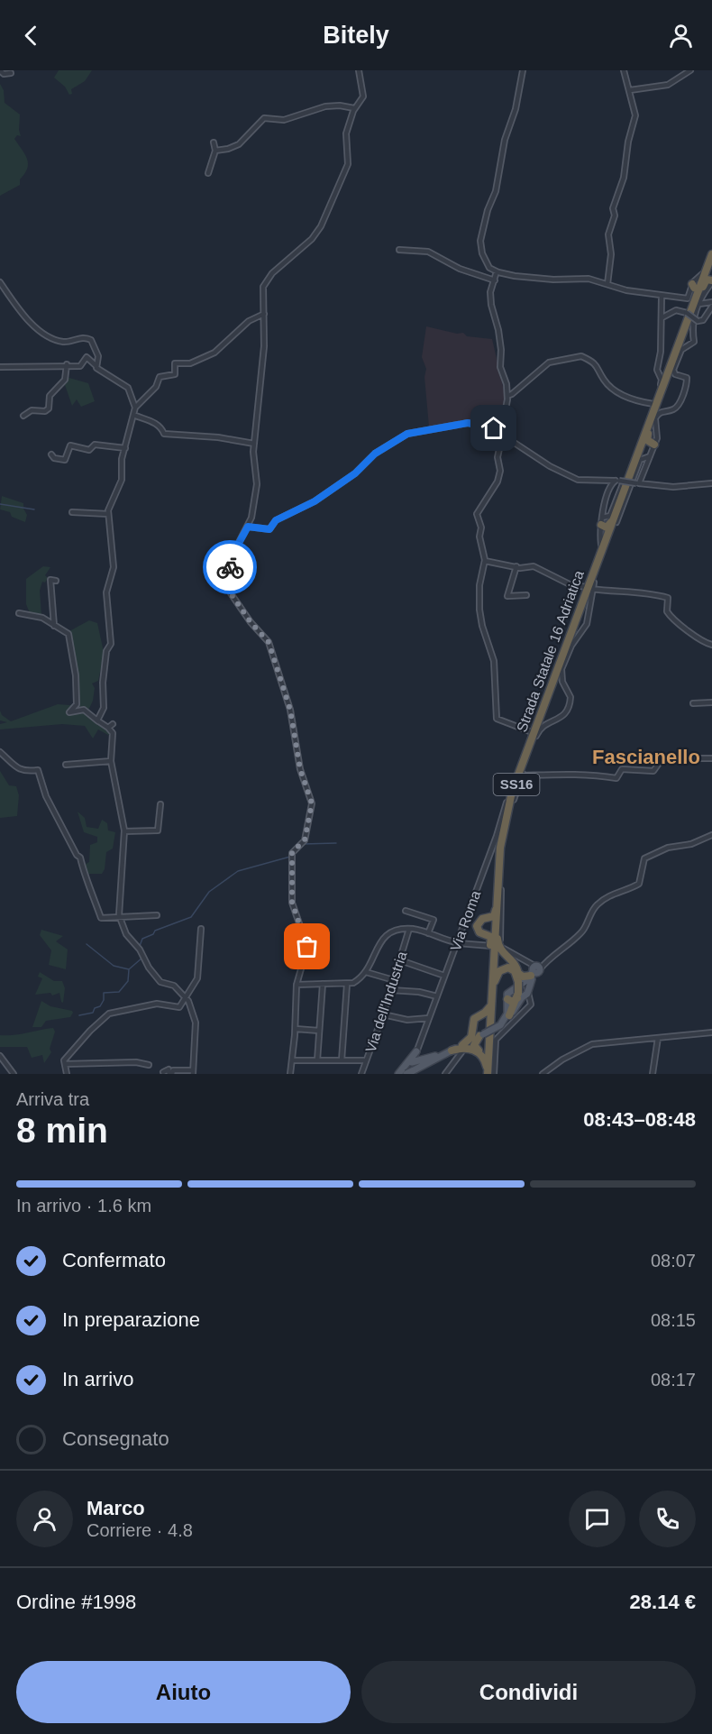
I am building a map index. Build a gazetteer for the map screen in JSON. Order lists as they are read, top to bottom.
{
  "streets": {
    "highway": ["Strada Statale 16 Adriatica", "SS16"],
    "street": ["Via Roma", "Via dell'Industria"]
  },
  "crossings": [
    ["Strada Statale 16 Adriatica", "Via Roma"]
  ],
  "districts": ["Fascianello"],
  "page": {
    "header": "Bitely",
    "heading": ["8 min", "Arriva tra", "08:43–08:48"],
    "panel": [
      "Marco",
      "Corriere · 4.8",
      "Ordine #1998",
      "28.14 €"
    ],
    "bar": "In arrivo · 1.6 km",
    "list": [
      ["Confermato", "08:07"],
      ["In preparazione", "08:15"],
      ["In arrivo", "08:17"],
      "Consegnato"
    ],
    "buttons": ["Aiuto", "Condividi"]
  }
}
